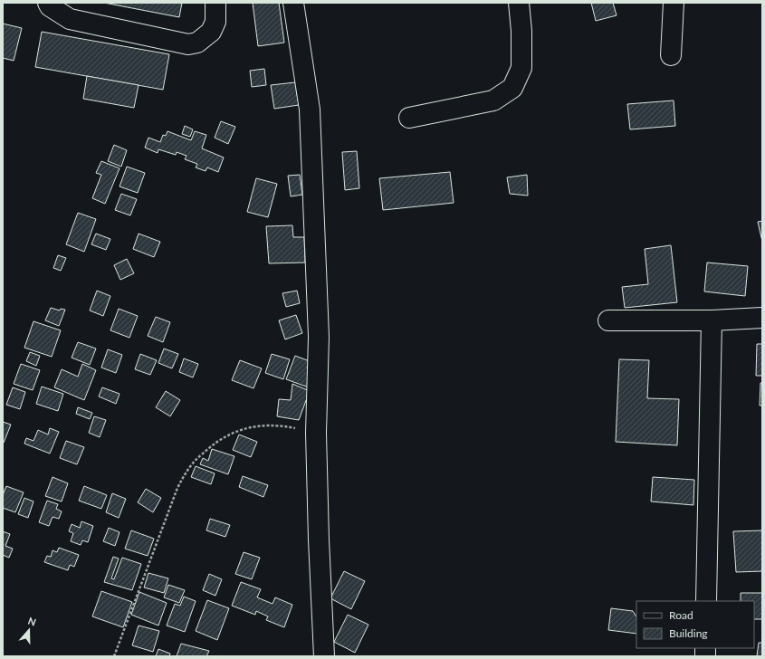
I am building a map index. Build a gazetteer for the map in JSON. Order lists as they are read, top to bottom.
{
  "legend": ["Road", "Building"],
  "north": "top"
}
